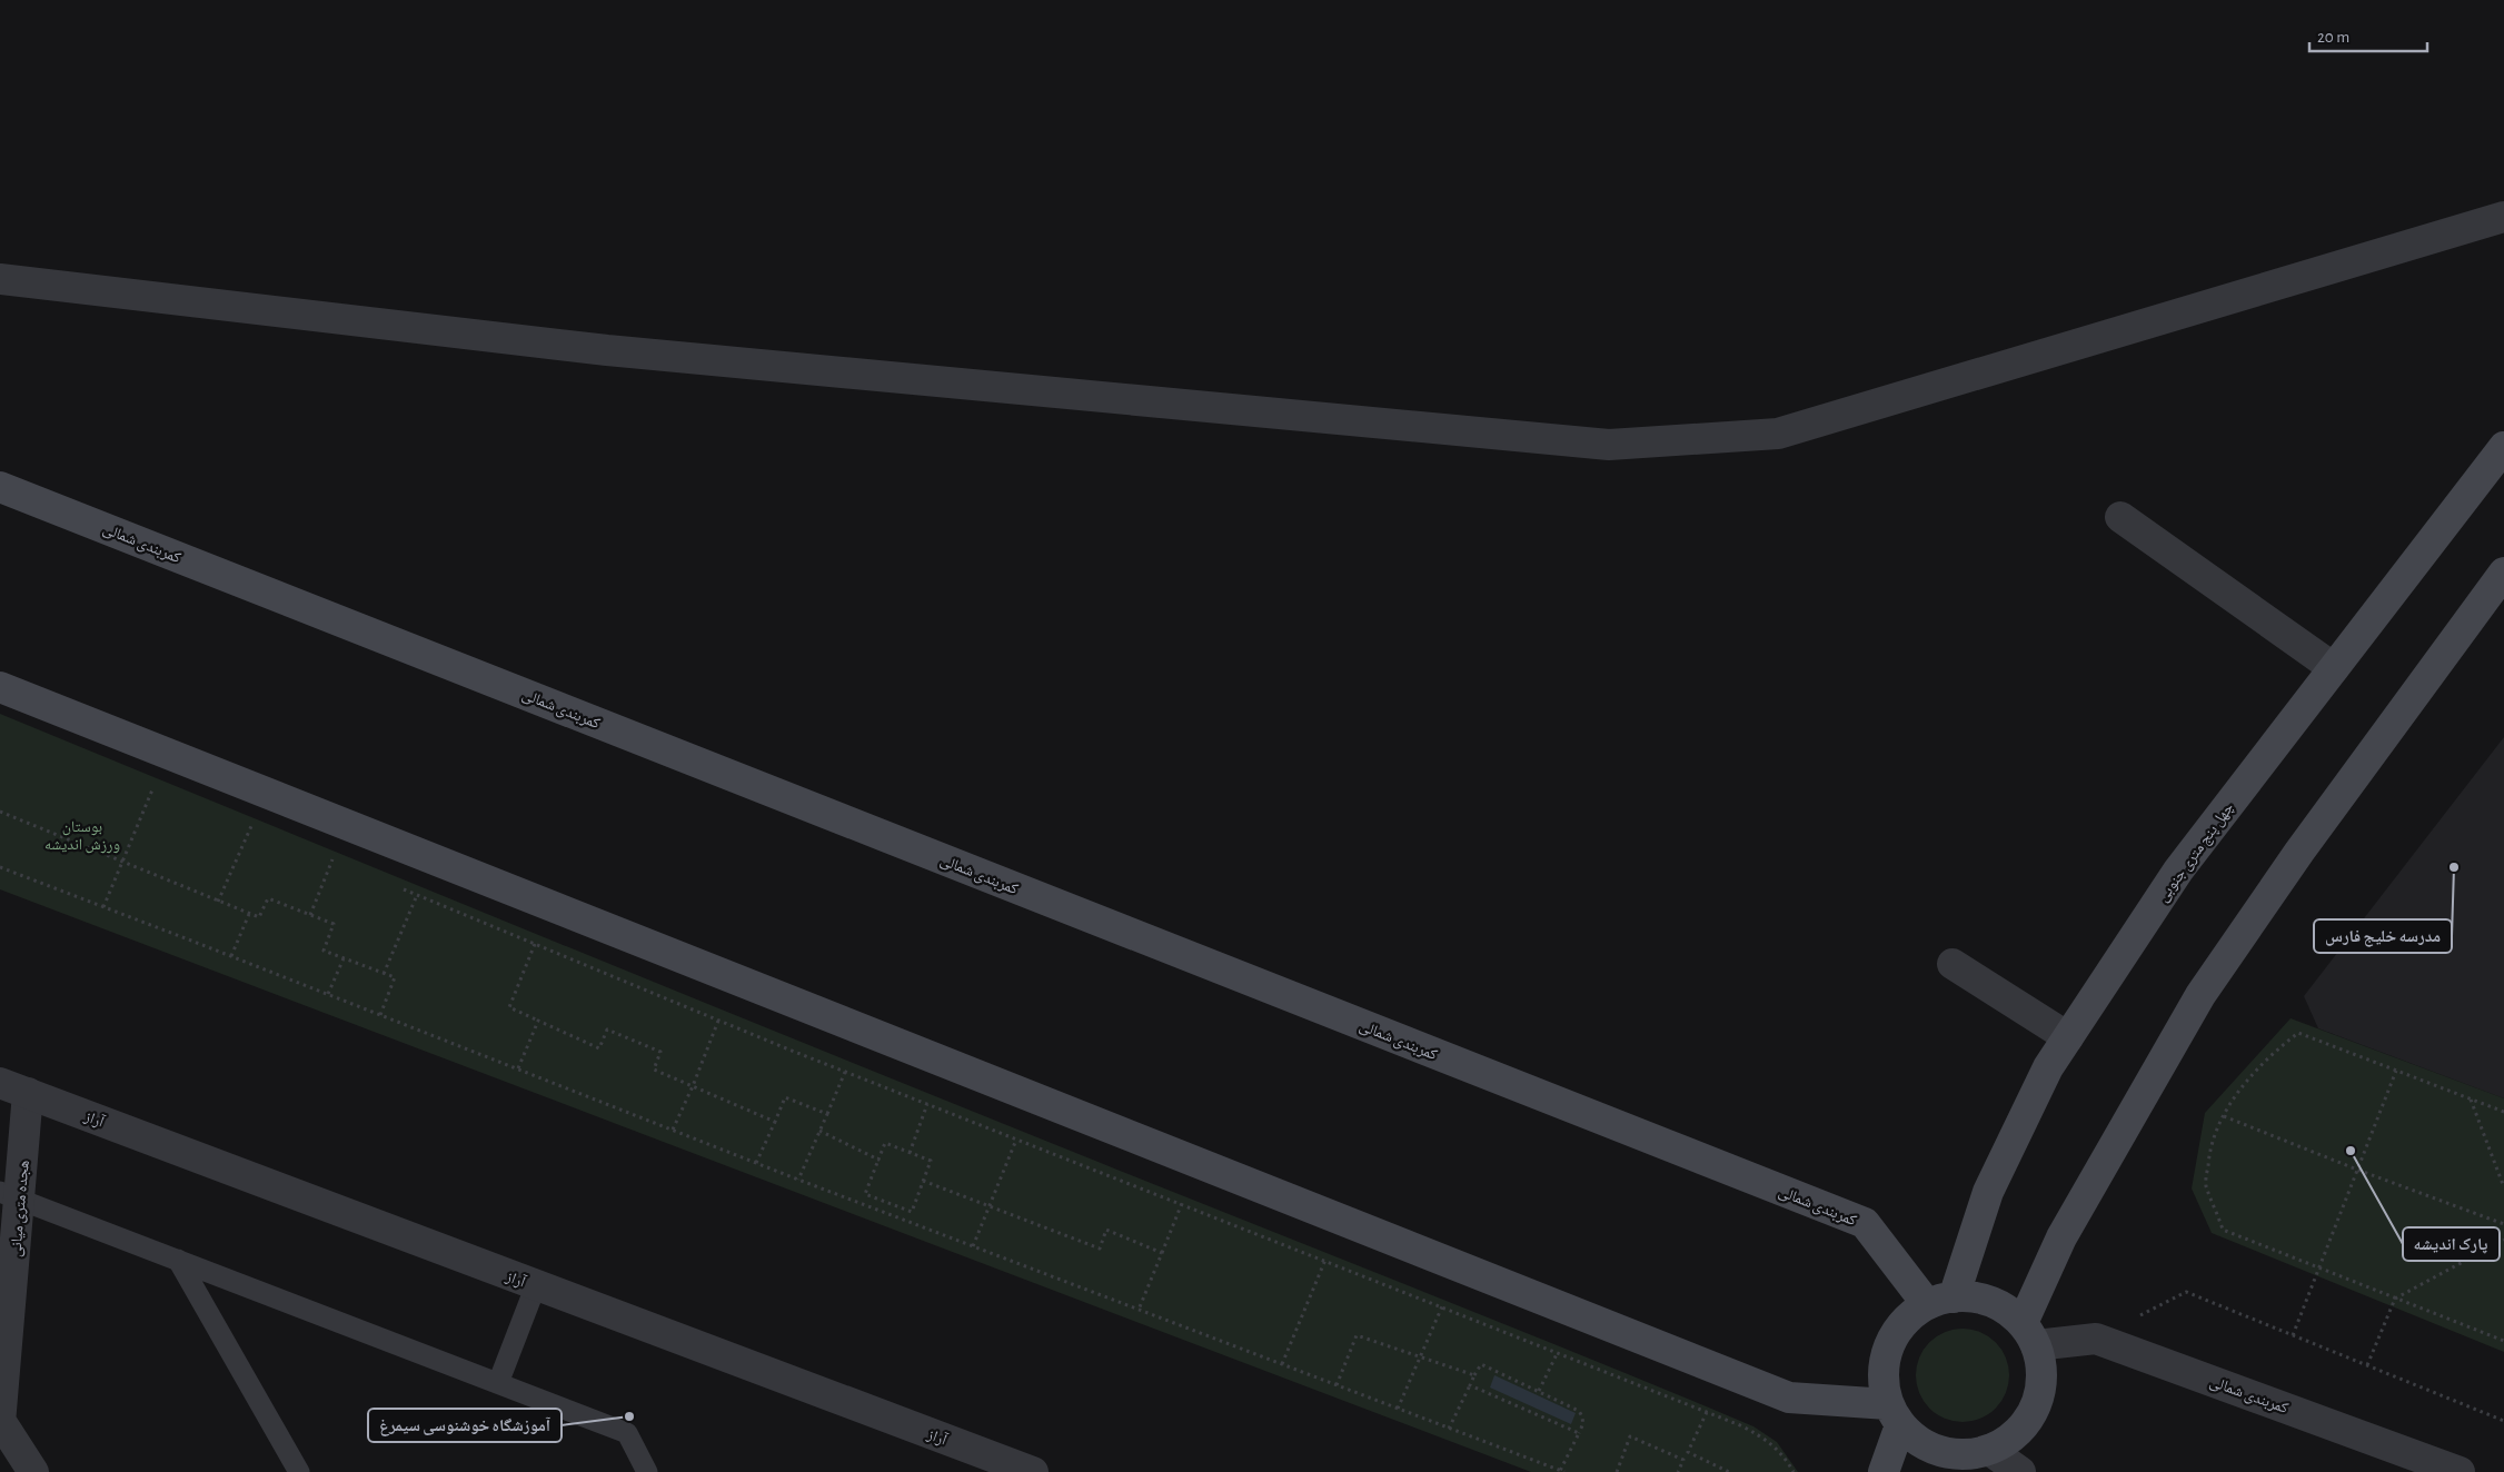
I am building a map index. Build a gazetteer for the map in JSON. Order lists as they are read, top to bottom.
{
  "streets": {
    "main road": ["کمربندی شمالی", "چهل پنج متری جنوبی"],
    "street": ["آراز", "هجده متری میانی"]
  },
  "crossings": [
    ["کمربندی شمالی", "چهل پنج متری جنوبی"],
    ["آراز", "هجده متری میانی"]
  ],
  "parks": ["بوستان ورزش اندیشه"],
  "places": ["مدرسه خلیج فارس", "پارک اندیشه", "آموزشگاه خوشنوسی سیمرغ"],
  "scale_bar": "20 m"
}
